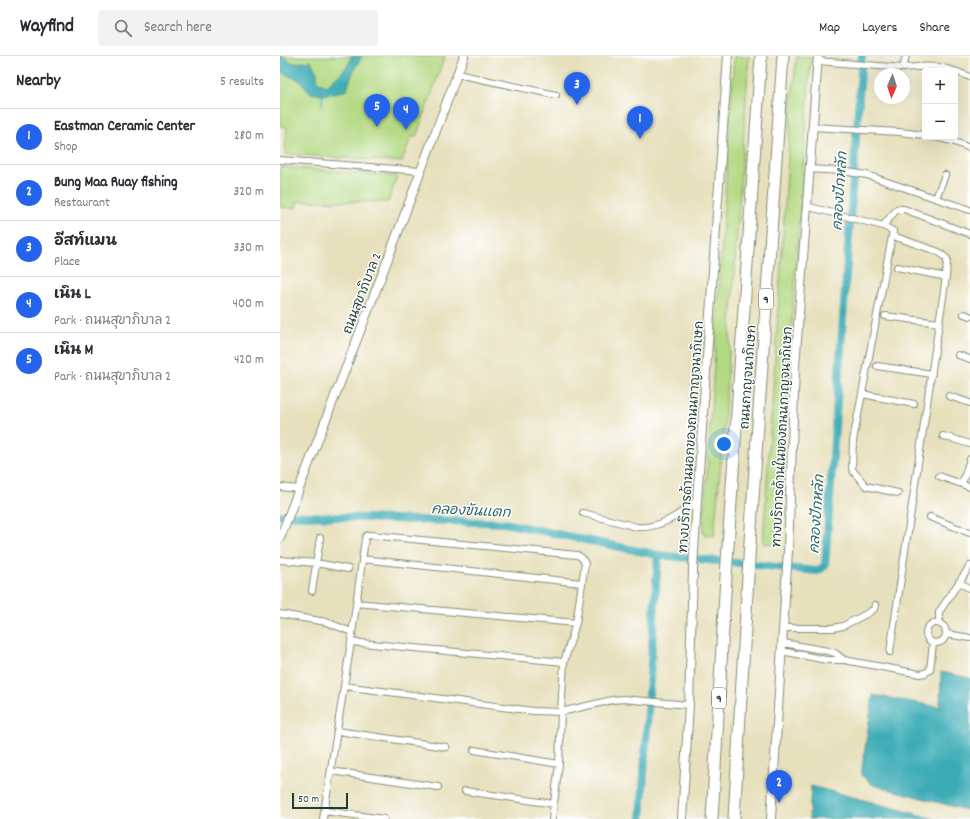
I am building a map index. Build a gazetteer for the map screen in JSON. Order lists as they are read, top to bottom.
{
  "streets": {
    "highway": ["9", "ถนนกาญจนาภิเษก"],
    "main road": ["ถนนสุขาภิบาล 2", "ทางบริการด้านนอกของถนนกาญจนาภิเษก", "ทางบริการด้านในของถนนกาญจนาภิเษก"]
  },
  "water": ["คลองปักหลัก", "คลองขันแตก"],
  "scale_bar": "50 m",
  "north": "bottom",
  "page": {
    "header": "Wayfind",
    "search": "Search here",
    "nav": ["Map", "Layers", "Share"],
    "heading": ["Nearby", "5 results"],
    "map_buttons": ["+", "−"],
    "pins": [
      "3",
      "5",
      "4",
      "1",
      "2"
    ],
    "list": [
      {
        "mark": "1",
        "name": "Eastman Ceramic Center",
        "note": "Shop",
        "value": "280 m"
      },
      {
        "mark": "2",
        "name": "Bung Maa Ruay fishing",
        "note": "Restaurant",
        "value": "320 m"
      },
      {
        "mark": "3",
        "name": "อีสท์แมน",
        "note": "Place",
        "value": "330 m"
      },
      {
        "mark": "4",
        "name": "เนิน L",
        "note": "Park · ถนนสุขาภิบาล 2",
        "value": "400 m"
      },
      {
        "mark": "5",
        "name": "เนิน M",
        "note": "Park · ถนนสุขาภิบาล 2",
        "value": "420 m"
      }
    ],
    "scale": "50 m"
  }
}
